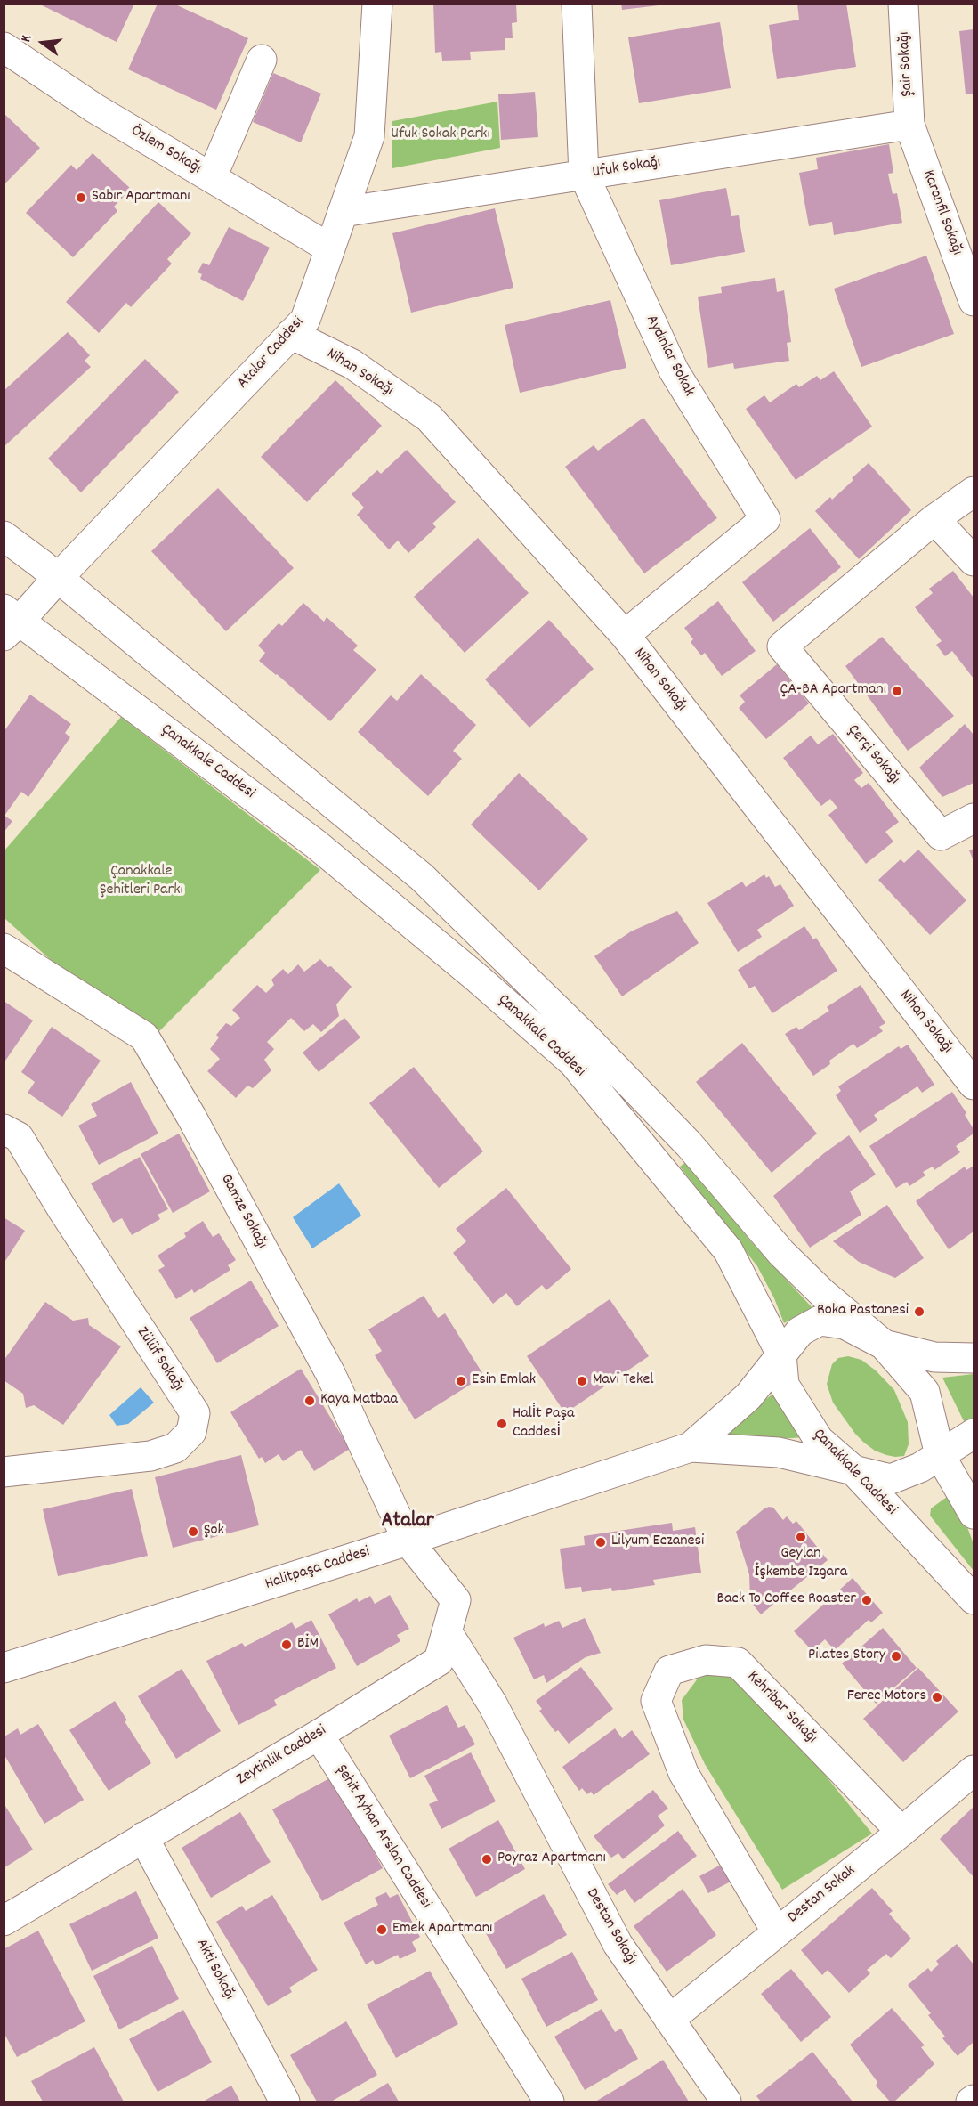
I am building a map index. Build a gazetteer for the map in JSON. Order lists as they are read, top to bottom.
{
  "streets": {
    "street": [
      "Şair Sokağı",
      "Özlem Sokağı",
      "Ufuk Sokağı",
      "Karanfil Sokağı",
      "Atalar Caddesi",
      "Aydınlar Sokak",
      "Nihan Sokağı",
      "Çerçi Sokağı",
      "Çanakkale Caddesi",
      "Gamze Sokağı",
      "Zülüf Sokağı",
      "Halitpaşa Caddesi",
      "Kehribar Sokağı",
      "Zeytinlik Caddesi",
      "Şehit Ayhan Arslan Caddesi",
      "Destan Sokak",
      "Destan Sokağı",
      "Akti Sokağı"
    ]
  },
  "crossings": [
    ["Şair Sokağı", "Ufuk Sokağı"],
    ["Şair Sokağı", "Karanfil Sokağı"],
    ["Özlem Sokağı", "Atalar Caddesi"],
    ["Ufuk Sokağı", "Karanfil Sokağı"],
    ["Ufuk Sokağı", "Atalar Caddesi"],
    ["Ufuk Sokağı", "Aydınlar Sokak"],
    ["Atalar Caddesi", "Nihan Sokağı"],
    ["Atalar Caddesi", "Çanakkale Caddesi"],
    ["Aydınlar Sokak", "Nihan Sokağı"],
    ["Gamze Sokağı", "Halitpaşa Caddesi"],
    ["Gamze Sokağı", "Zeytinlik Caddesi"],
    ["Halitpaşa Caddesi", "Zeytinlik Caddesi"],
    ["Kehribar Sokağı", "Destan Sokak"],
    ["Zeytinlik Caddesi", "Şehit Ayhan Arslan Caddesi"],
    ["Zeytinlik Caddesi", "Destan Sokağı"],
    ["Zeytinlik Caddesi", "Akti Sokağı"],
    ["Destan Sokak", "Destan Sokağı"]
  ],
  "districts": ["Atalar"],
  "parks": ["Ufuk Sokak Parkı", "Çanakkale Şehitleri Parkı"],
  "places": [
    "Sabır Apartmanı",
    "ÇA-BA Apartmanı",
    "Roka Pastanesi",
    "Esin Emlak",
    "Mavi Tekel",
    "Kaya Matbaa",
    "Hali̇t Paşa Caddesi̇",
    "Şok",
    "Geylan İşkembe Izgara",
    "Lilyum Eczanesi",
    "Back To Coffee Roaster",
    "BİM",
    "Pilates Story",
    "Ferec Motors",
    "Poyraz Apartmanı",
    "Emek Apartmanı"
  ],
  "north": "left"
}
